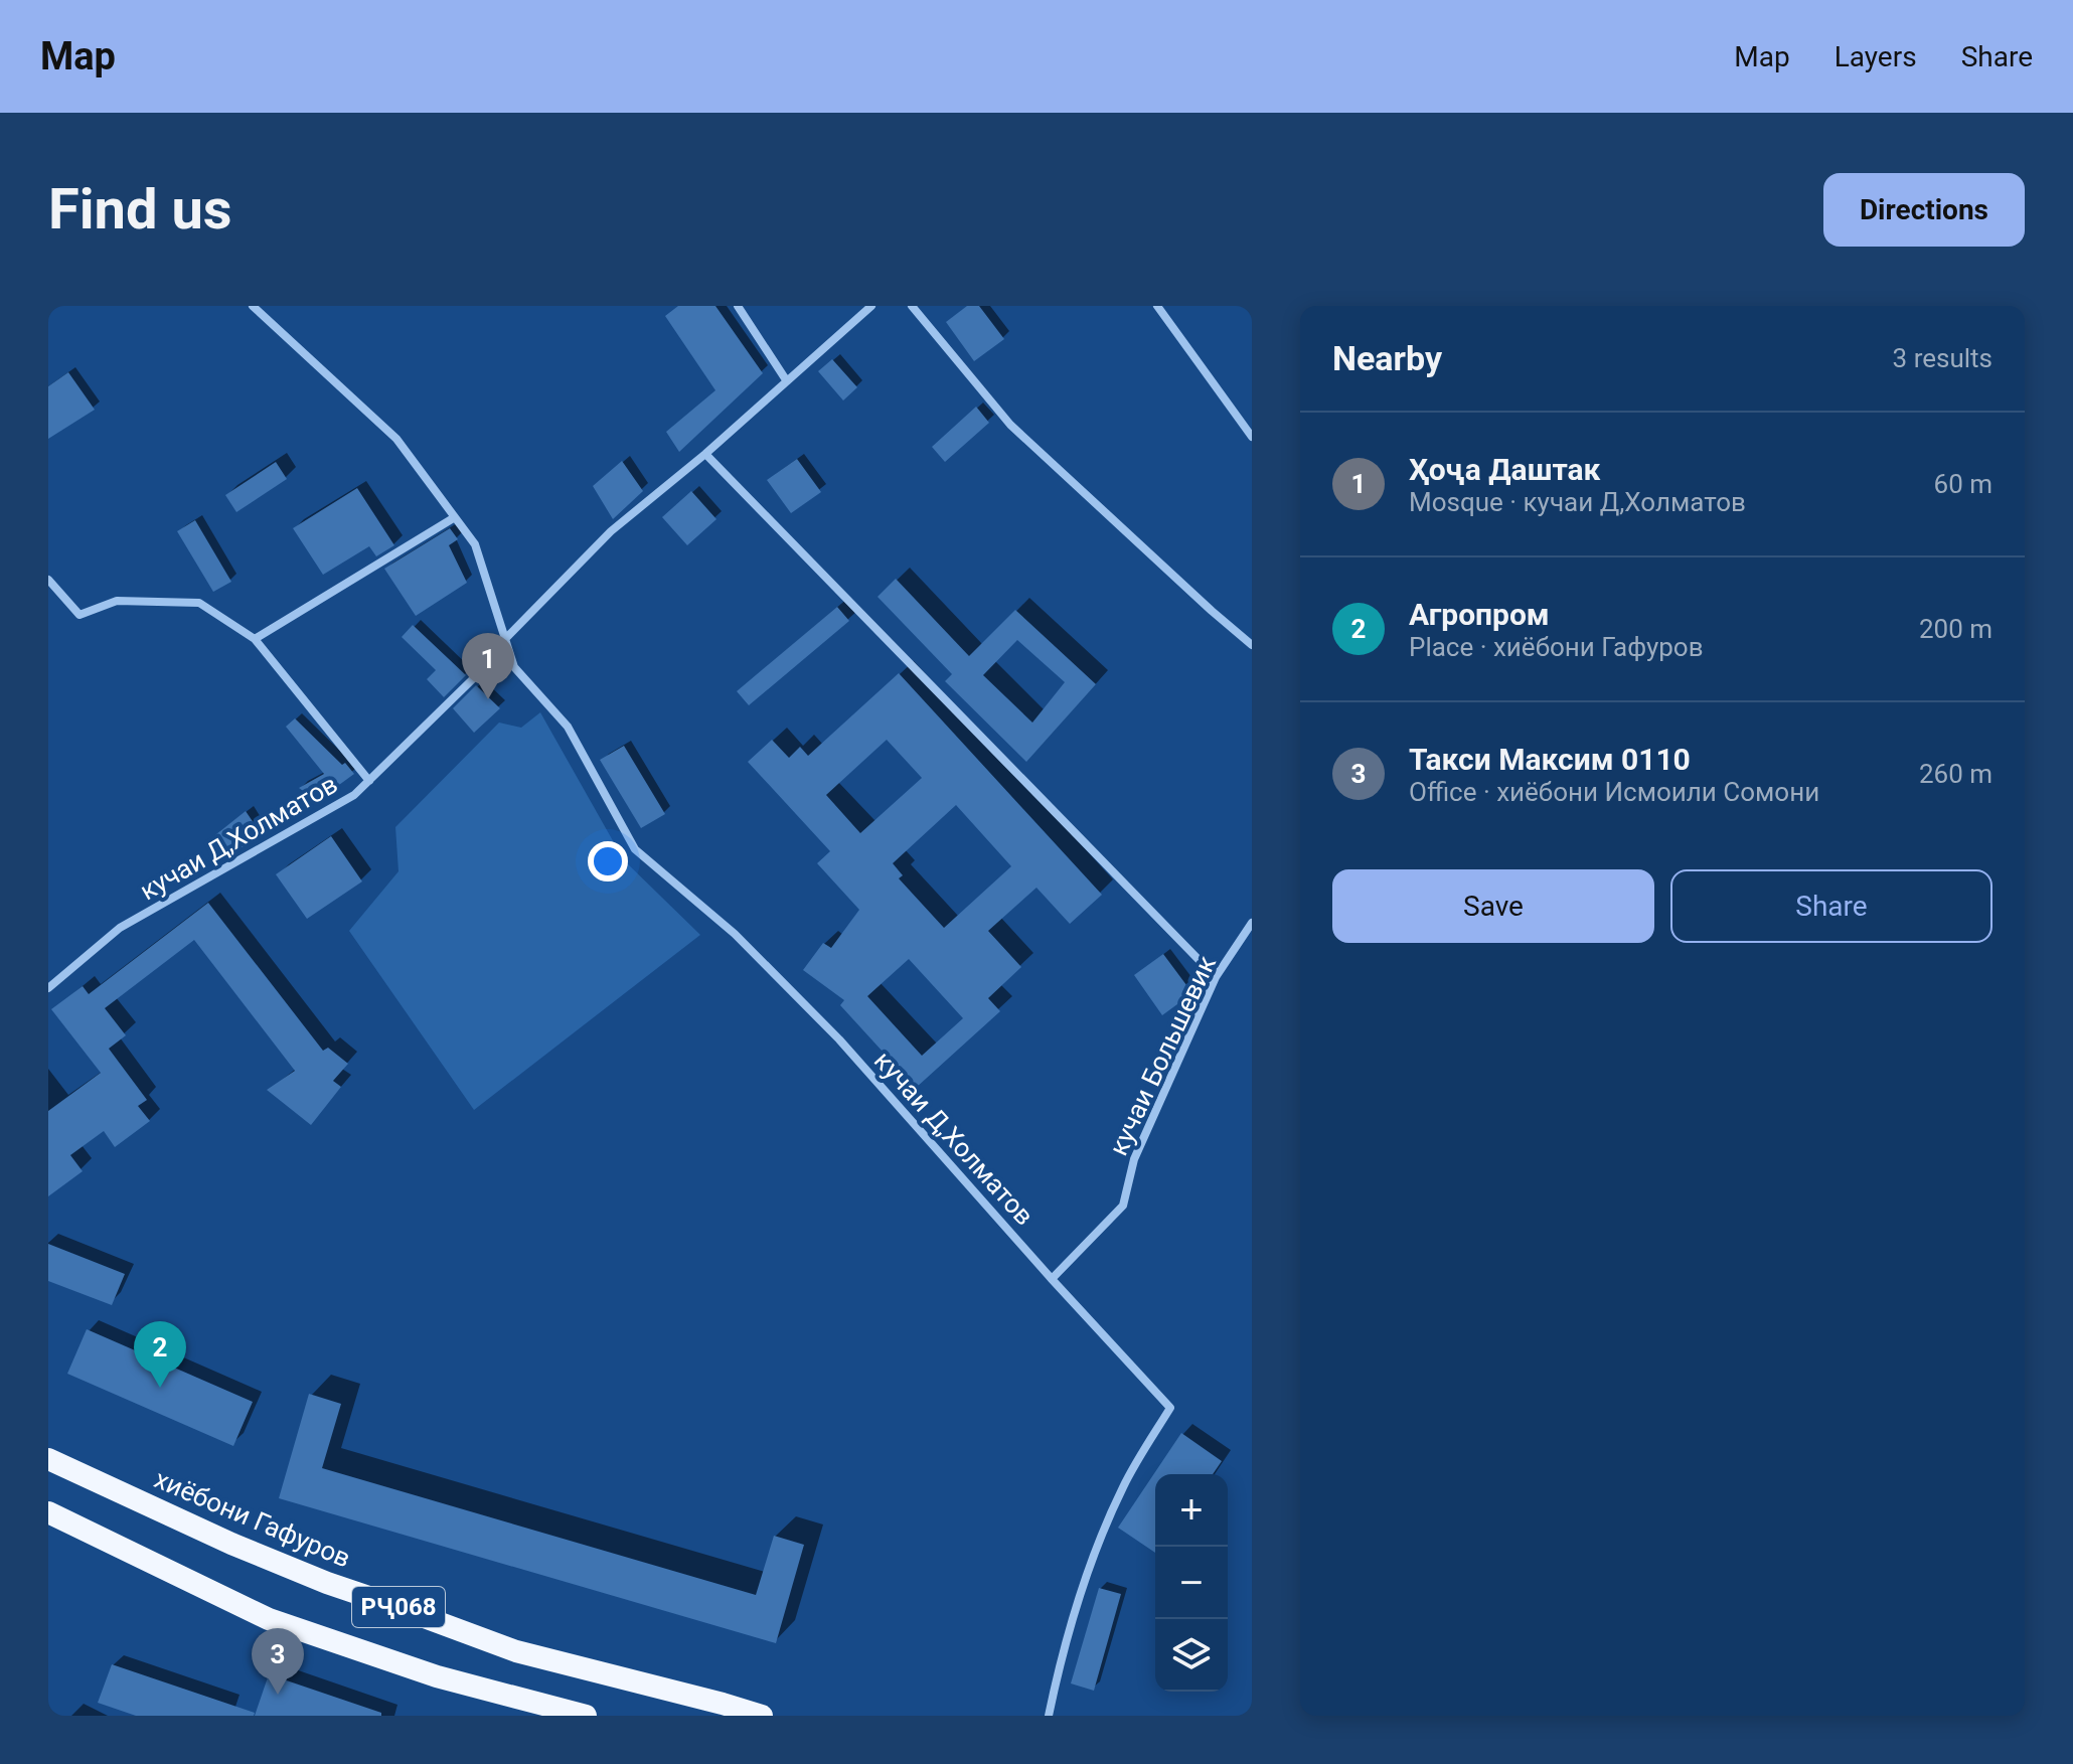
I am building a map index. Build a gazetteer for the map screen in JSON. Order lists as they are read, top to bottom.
{
  "streets": {
    "highway": ["хиёбони Гафуров", "РҶ068"],
    "street": ["кучаи Д,Холматов", "кучаи Большевик"]
  },
  "crossings": [
    ["кучаи Д,Холматов", "кучаи Большевик"]
  ],
  "page": {
    "header": "Map",
    "nav": ["Map", "Layers", "Share"],
    "buttons": [
      "Directions",
      ["Save", "Share"]
    ],
    "title": "Find us",
    "heading": ["Nearby", "3 results"],
    "list": [
      {
        "mark": "1",
        "name": "Ҳоҷа Даштак",
        "note": "Mosque · кучаи Д,Холматов",
        "value": "60 m"
      },
      {
        "mark": "2",
        "name": "Агропром",
        "note": "Place · хиёбони Гафуров",
        "value": "200 m"
      },
      {
        "mark": "3",
        "name": "Такси Максим 0110",
        "note": "Office · хиёбони Исмоили Сомони",
        "value": "260 m"
      }
    ],
    "pins": ["1", "2", "3"],
    "map_buttons": ["+", "−"]
  }
}
